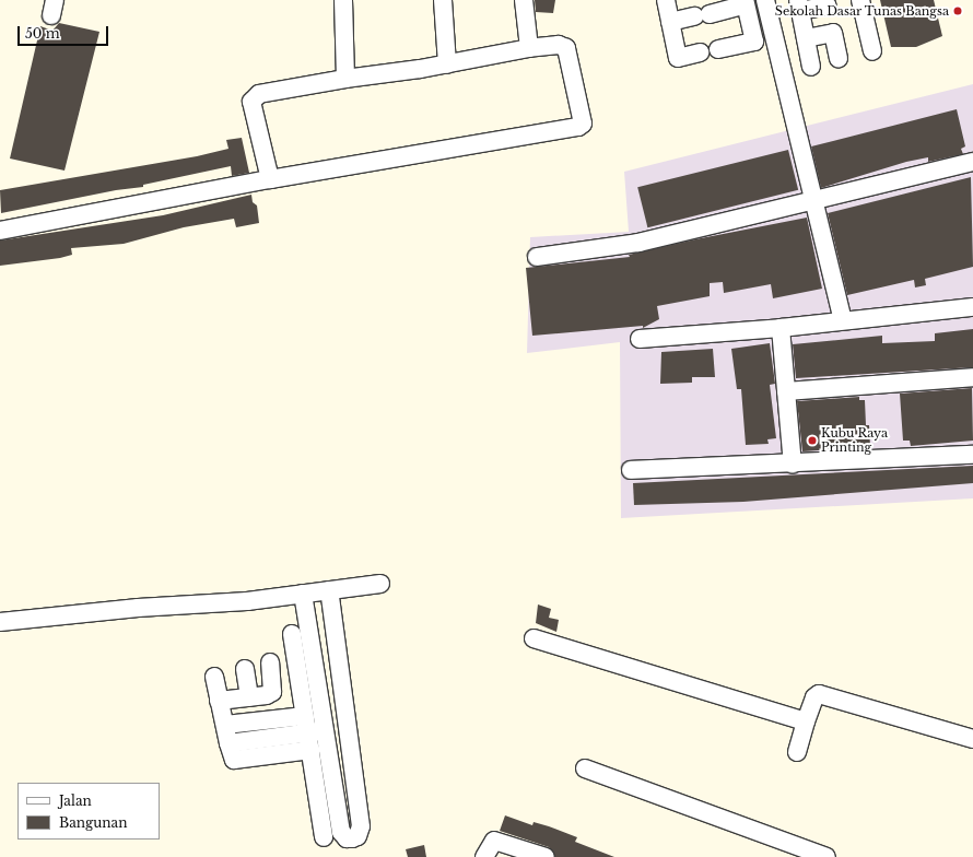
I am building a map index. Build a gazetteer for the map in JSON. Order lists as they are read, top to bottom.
{
  "places": ["Sekolah Dasar Tunas Bangsa", "Kubu Raya Printing"],
  "legend": ["Jalan", "Bangunan"],
  "scale_bar": "50 m"
}
